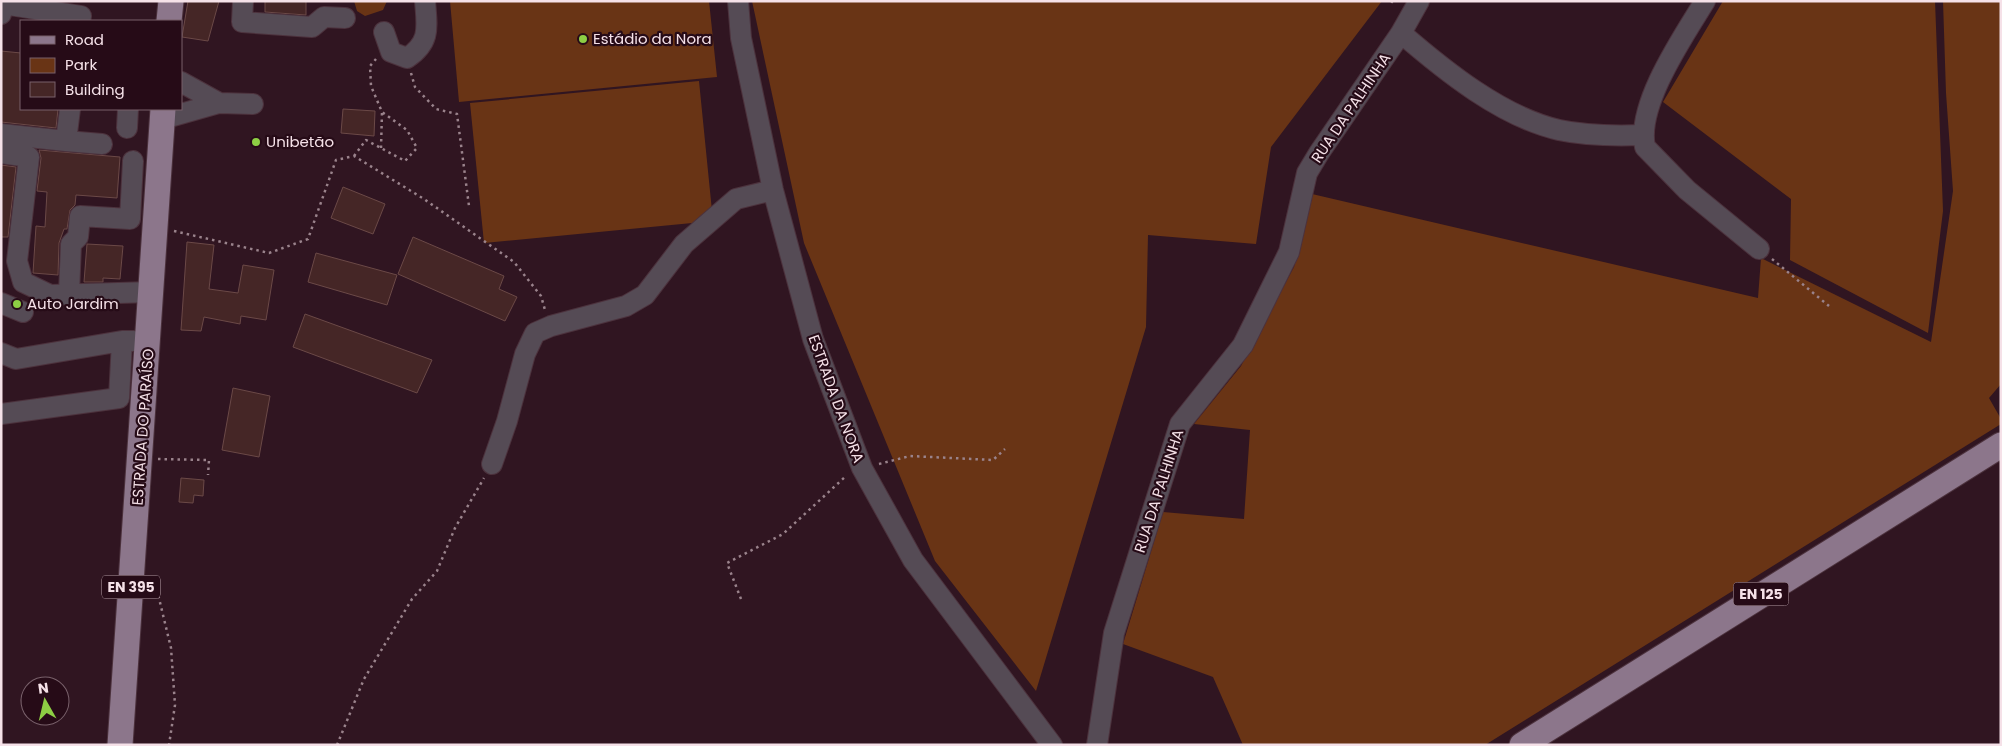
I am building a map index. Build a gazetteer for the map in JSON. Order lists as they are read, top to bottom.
{
  "streets": {
    "main road": ["ESTRADA DO PARAÍSO", "EN 395", "EN 125"],
    "street": ["RUA DA PALHINHA", "ESTRADA DA NORA"]
  },
  "places": ["Estádio da Nora", "Unibetão", "Auto Jardim"],
  "legend": ["Road", "Park", "Building"],
  "north": "top"
}
